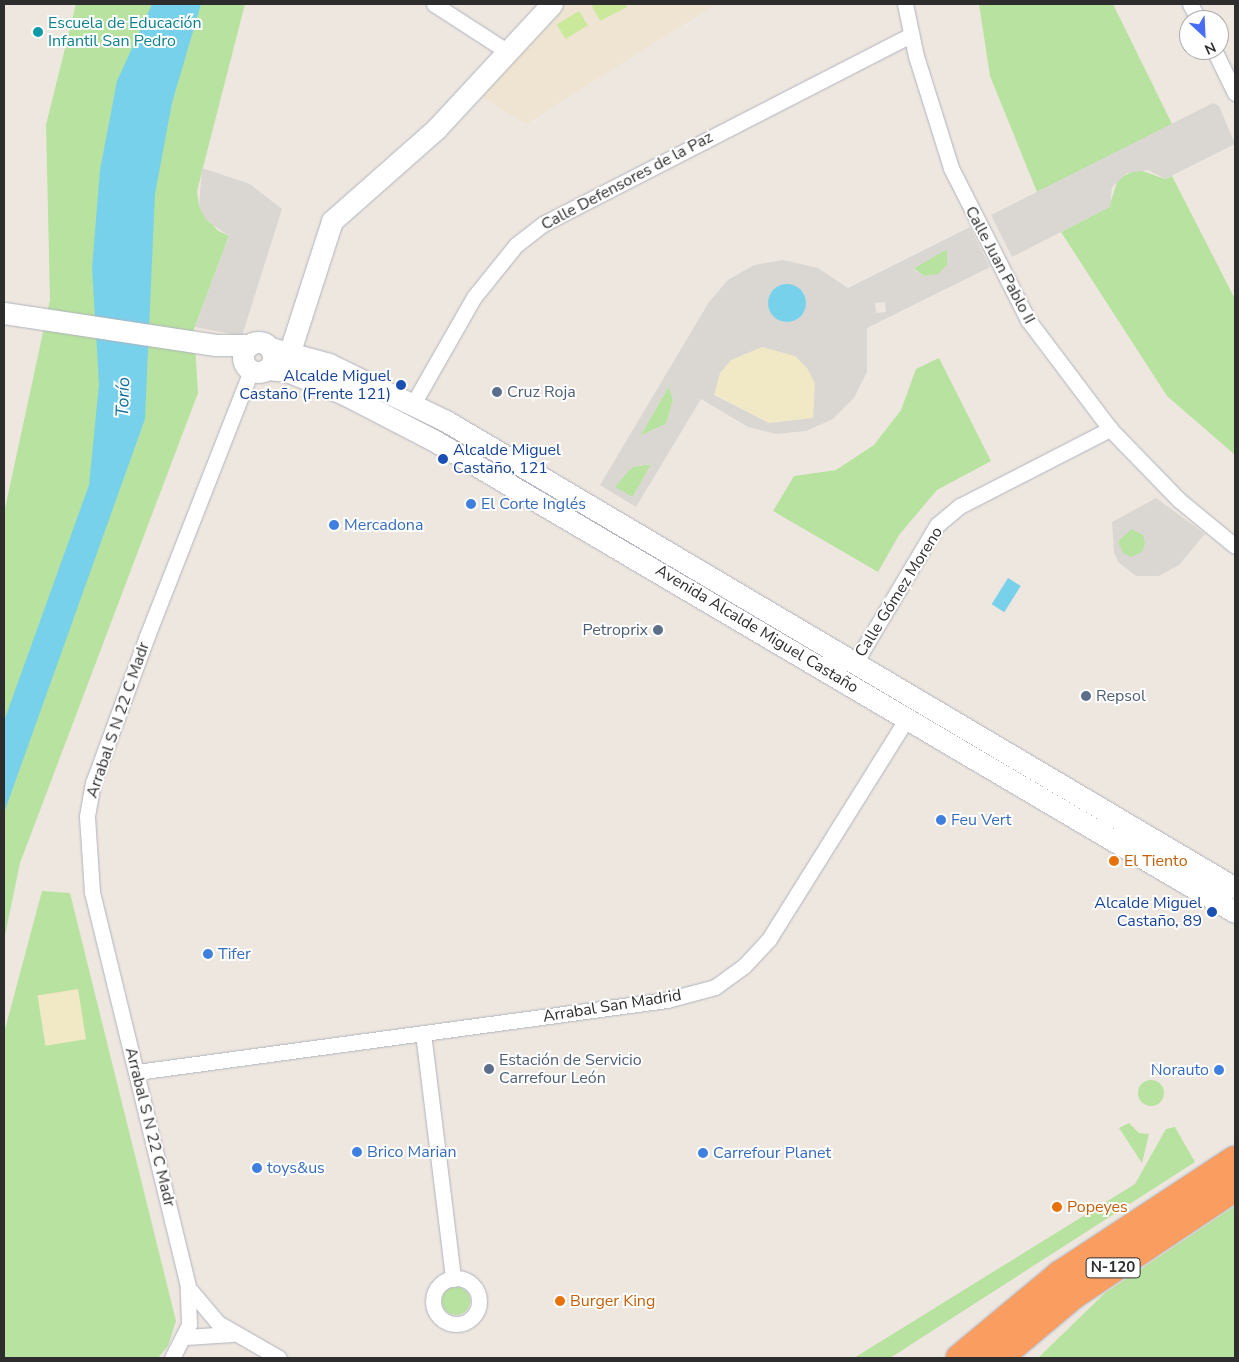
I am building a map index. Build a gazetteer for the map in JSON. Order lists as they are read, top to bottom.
{
  "streets": {
    "highway": ["N-120"],
    "main road": ["Avenida Alcalde Miguel Castaño"],
    "street": [
      "Calle Defensores de la Paz",
      "Calle Juan Pablo II",
      "Calle Gómez Moreno",
      "Arrabal S N 22 C Madr",
      "Arrabal San Madrid"
    ]
  },
  "crossings": [
    ["Calle Defensores de la Paz", "Calle Juan Pablo II"],
    ["Calle Defensores de la Paz", "Avenida Alcalde Miguel Castaño"],
    ["Calle Juan Pablo II", "Calle Gómez Moreno"],
    ["Calle Gómez Moreno", "Avenida Alcalde Miguel Castaño"],
    ["Avenida Alcalde Miguel Castaño", "Arrabal S N 22 C Madr"],
    ["Avenida Alcalde Miguel Castaño", "Arrabal San Madrid"],
    ["Arrabal S N 22 C Madr", "Arrabal San Madrid"]
  ],
  "water": ["Torío"],
  "places": [
    "Escuela de Educación Infantil San Pedro",
    "Alcalde Miguel Castaño (Frente 121)",
    "Cruz Roja",
    "Alcalde Miguel Castaño, 121",
    "El Corte Inglés",
    "Mercadona",
    "Petroprix",
    "Repsol",
    "Feu Vert",
    "El Tiento",
    "Alcalde Miguel Castaño, 89",
    "Tifer",
    "Estación de Servicio Carrefour León",
    "Norauto",
    "Brico Marian",
    "Carrefour Planet",
    "toys&us",
    "Popeyes",
    "Burger King"
  ],
  "north": "bottom right"
}
